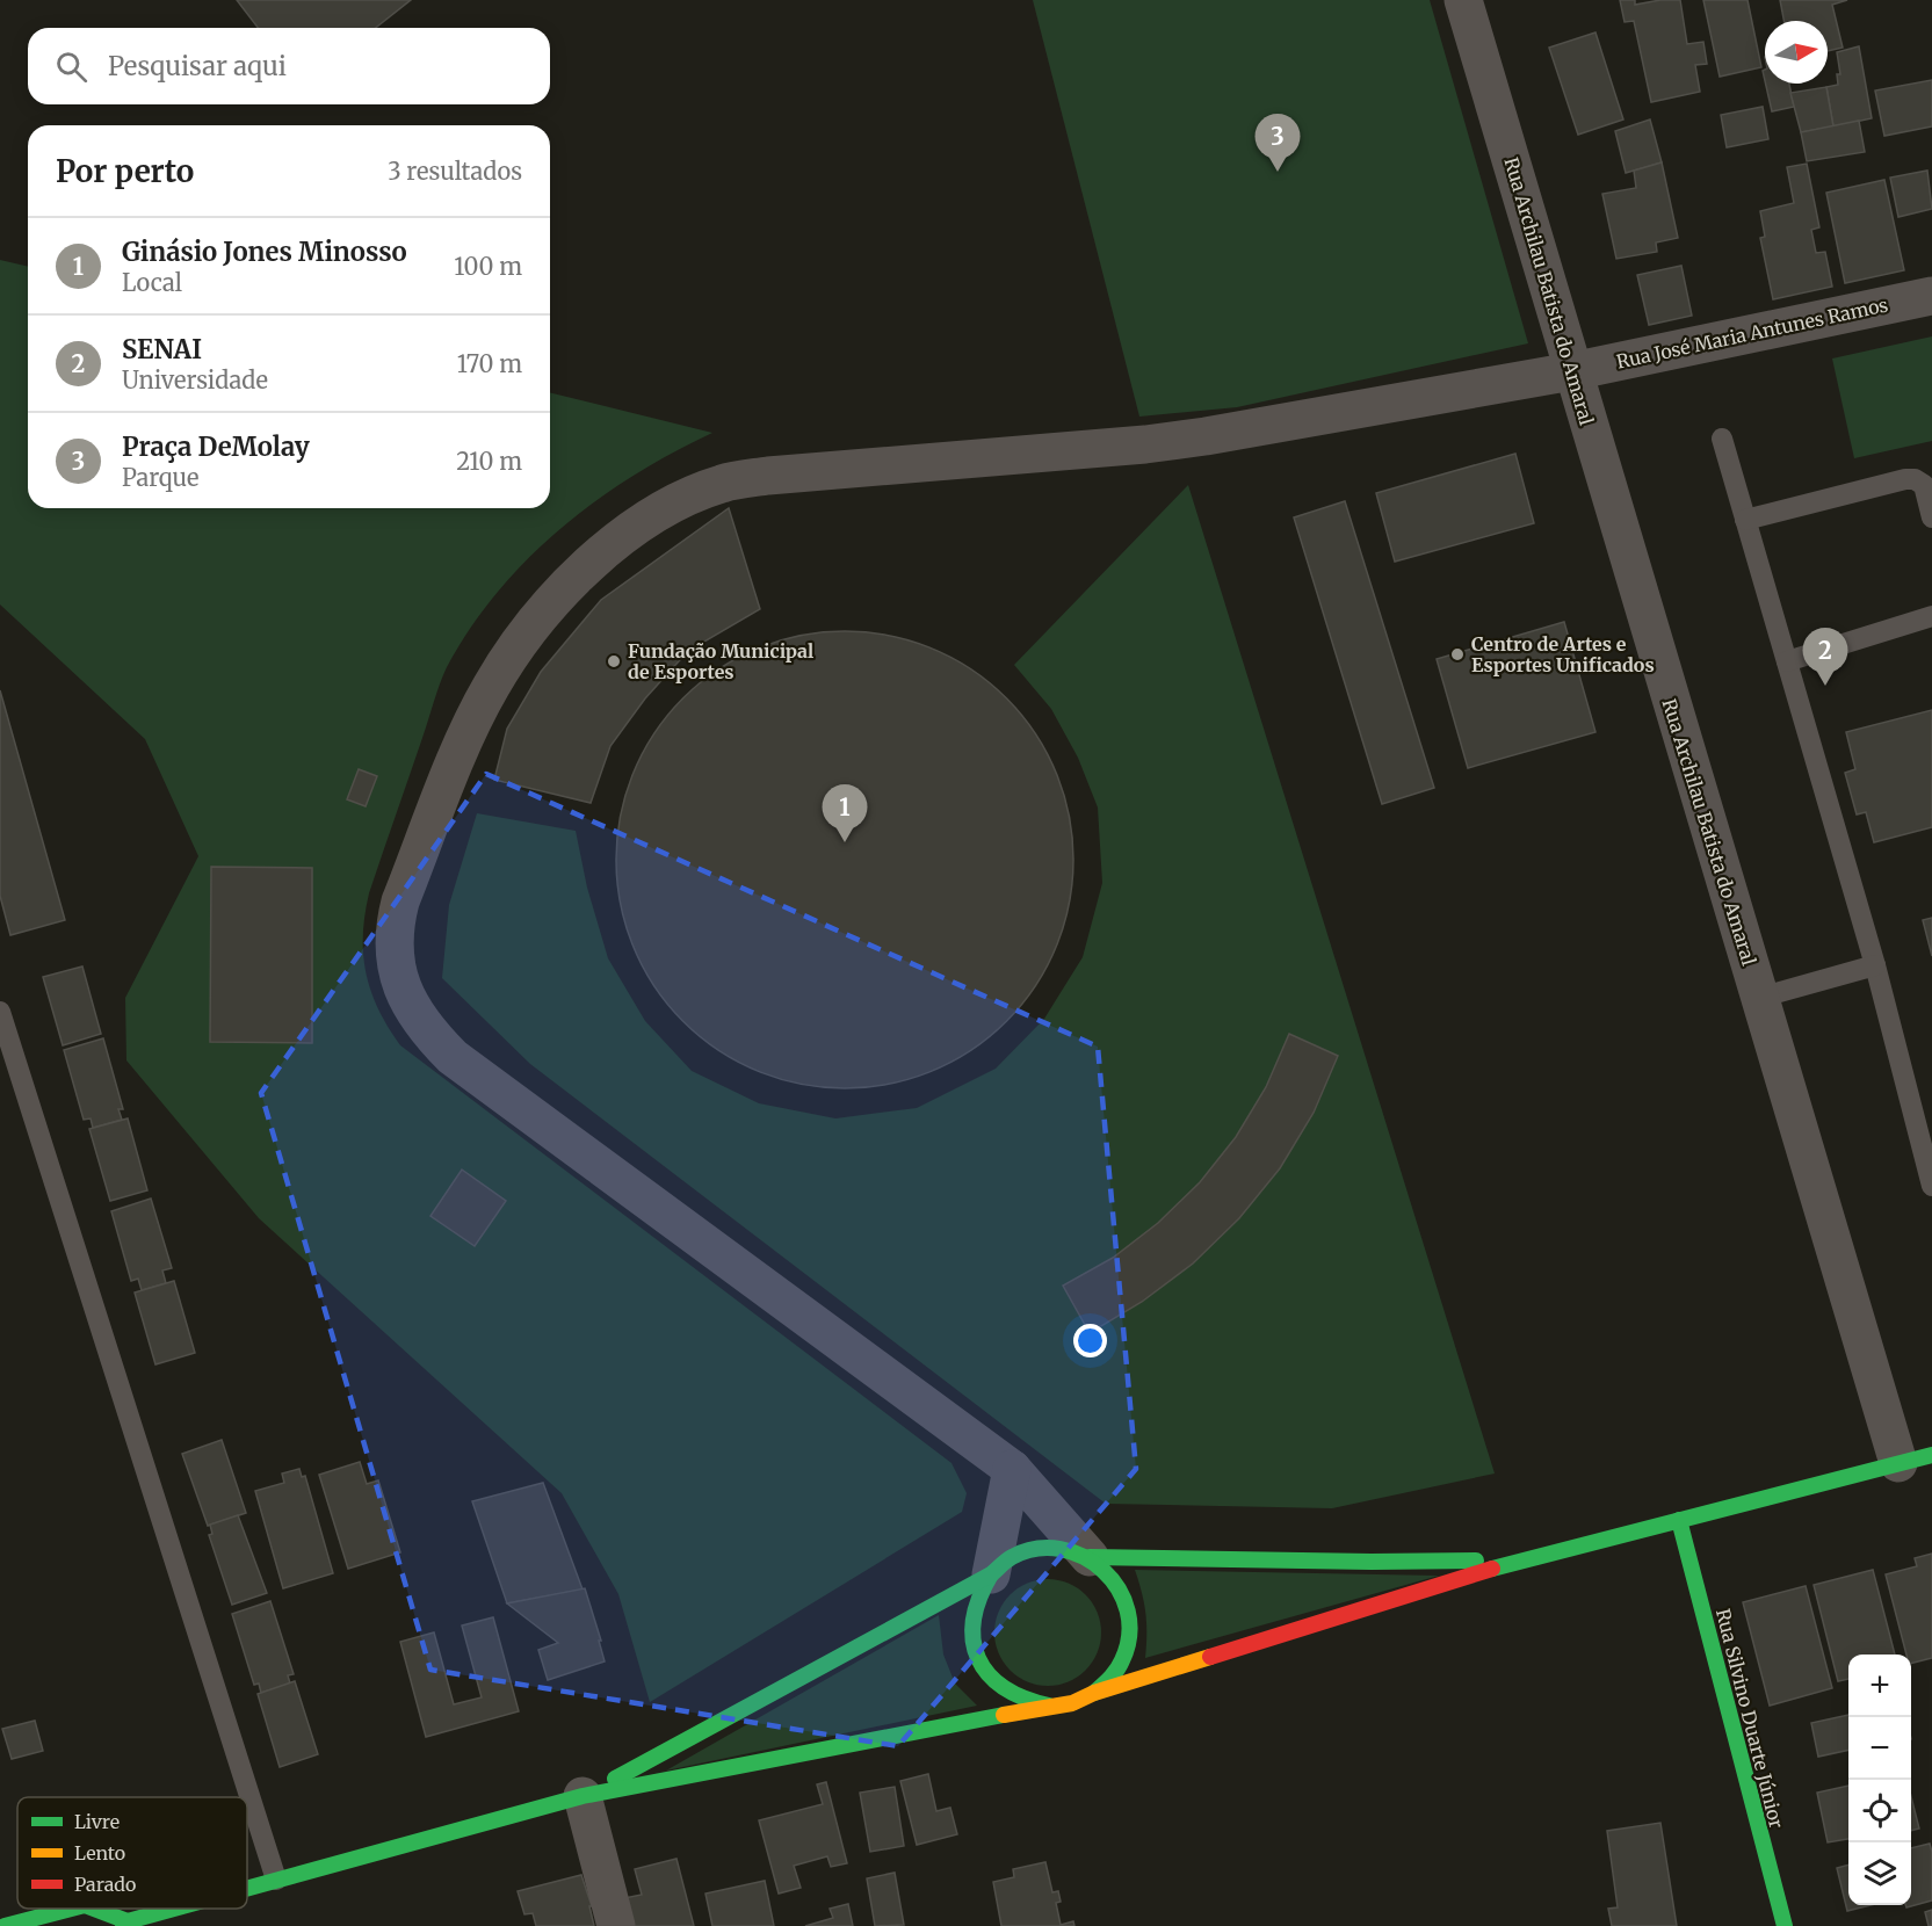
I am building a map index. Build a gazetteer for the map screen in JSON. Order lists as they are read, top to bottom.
{
  "streets": {
    "main road": ["Rua Silvino Duarte Júnior"],
    "street": ["Rua Archilau Batista do Amaral", "Rua José Maria Antunes Ramos"]
  },
  "crossings": [
    ["Rua Archilau Batista do Amaral", "Rua José Maria Antunes Ramos"]
  ],
  "places": ["Centro de Artes e Esportes Unificados", "Fundação Municipal de Esportes"],
  "legend": ["Livre", "Lento", "Parado"],
  "north": "right",
  "page": {
    "search": "Pesquisar aqui",
    "pins": ["3", "2", "1"],
    "heading": ["Por perto", "3 resultados"],
    "list": [
      {
        "mark": "1",
        "name": "Ginásio Jones Minosso",
        "note": "Local",
        "value": "100 m"
      },
      {
        "mark": "2",
        "name": "SENAI",
        "note": "Universidade",
        "value": "170 m"
      },
      {
        "mark": "3",
        "name": "Praça DeMolay",
        "note": "Parque",
        "value": "210 m"
      }
    ],
    "map_buttons": ["+", "−"]
  }
}
